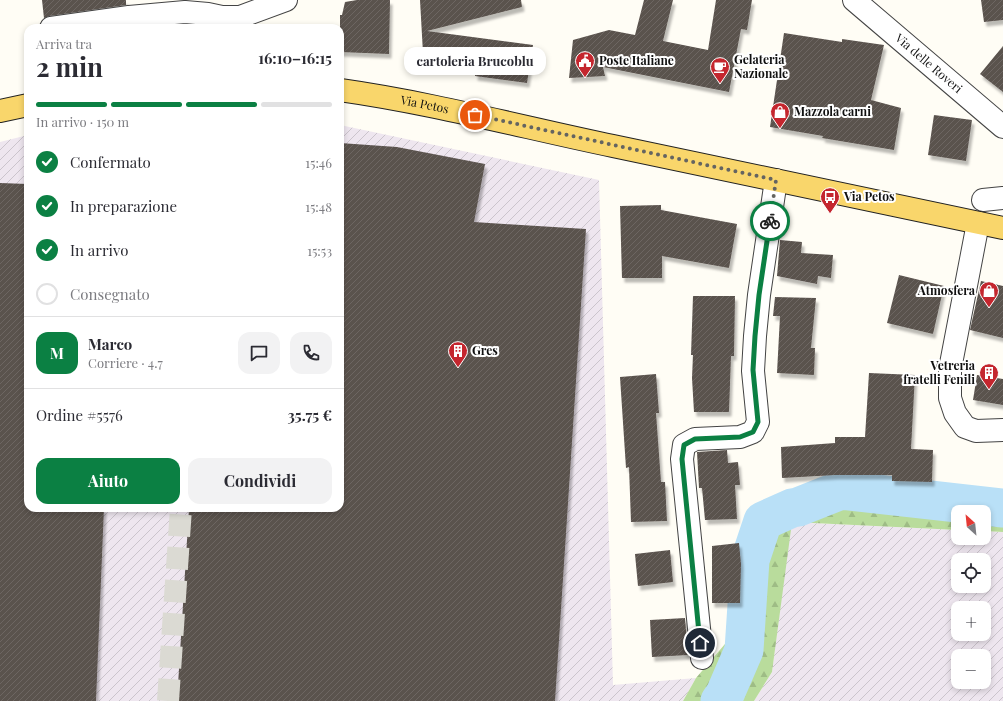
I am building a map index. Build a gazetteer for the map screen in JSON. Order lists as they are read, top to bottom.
{
  "streets": {
    "main road": ["Via Petos"],
    "street": ["Via delle Roveri"]
  },
  "places": {
    "public building": ["Poste Italiane"],
    "cafe": ["Gelateria Nazionale"],
    "other": ["cartoleria Brucoblu"],
    "shop": ["Mazzola carni", "Atmosfera"],
    "bus stop": ["Via Petos"],
    "building": ["Gres", "Vetreria fratelli Fenili"]
  },
  "north": "top left",
  "page": {
    "heading": ["2 min", "Arriva tra", "16:10–16:15"],
    "panel": [
      "Marco",
      "Corriere · 4.7",
      "Ordine #5576",
      "35.75 €"
    ],
    "bubble": "cartoleria Brucoblu",
    "bar": "In arrivo · 150 m",
    "list": [
      ["Confermato", "15:46"],
      ["In preparazione", "15:48"],
      ["In arrivo", "15:53"],
      "Consegnato"
    ],
    "round": "M",
    "buttons": ["Aiuto", "Condividi"],
    "map_buttons": ["+", "−"]
  }
}
